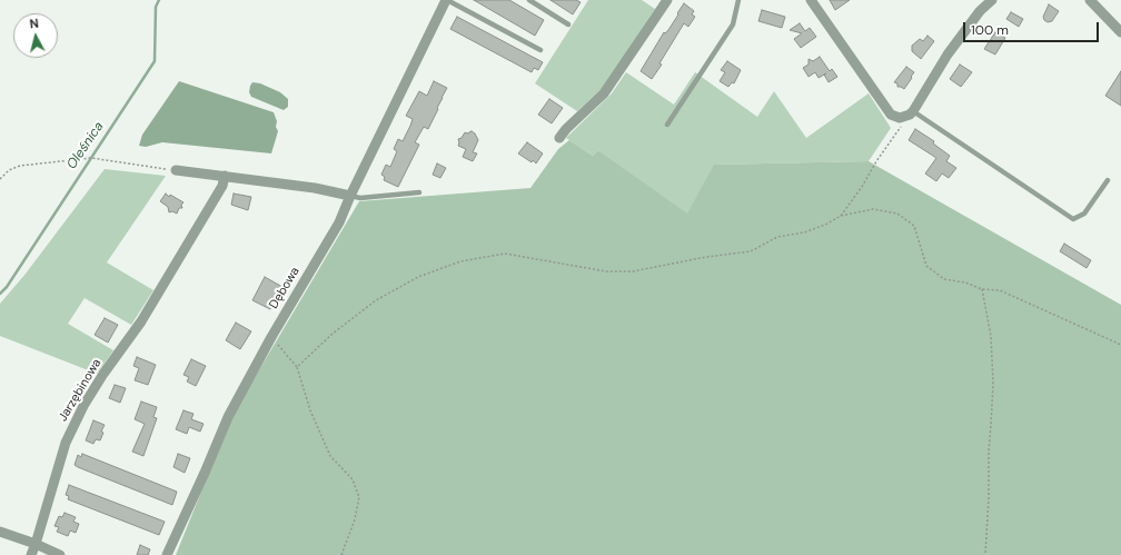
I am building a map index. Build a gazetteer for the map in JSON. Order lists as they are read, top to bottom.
{
  "streets": {
    "street": ["Dębowa", "Jarzębinowa"]
  },
  "water": ["Oleśnica"],
  "scale_bar": "100 m",
  "north": "top"
}
